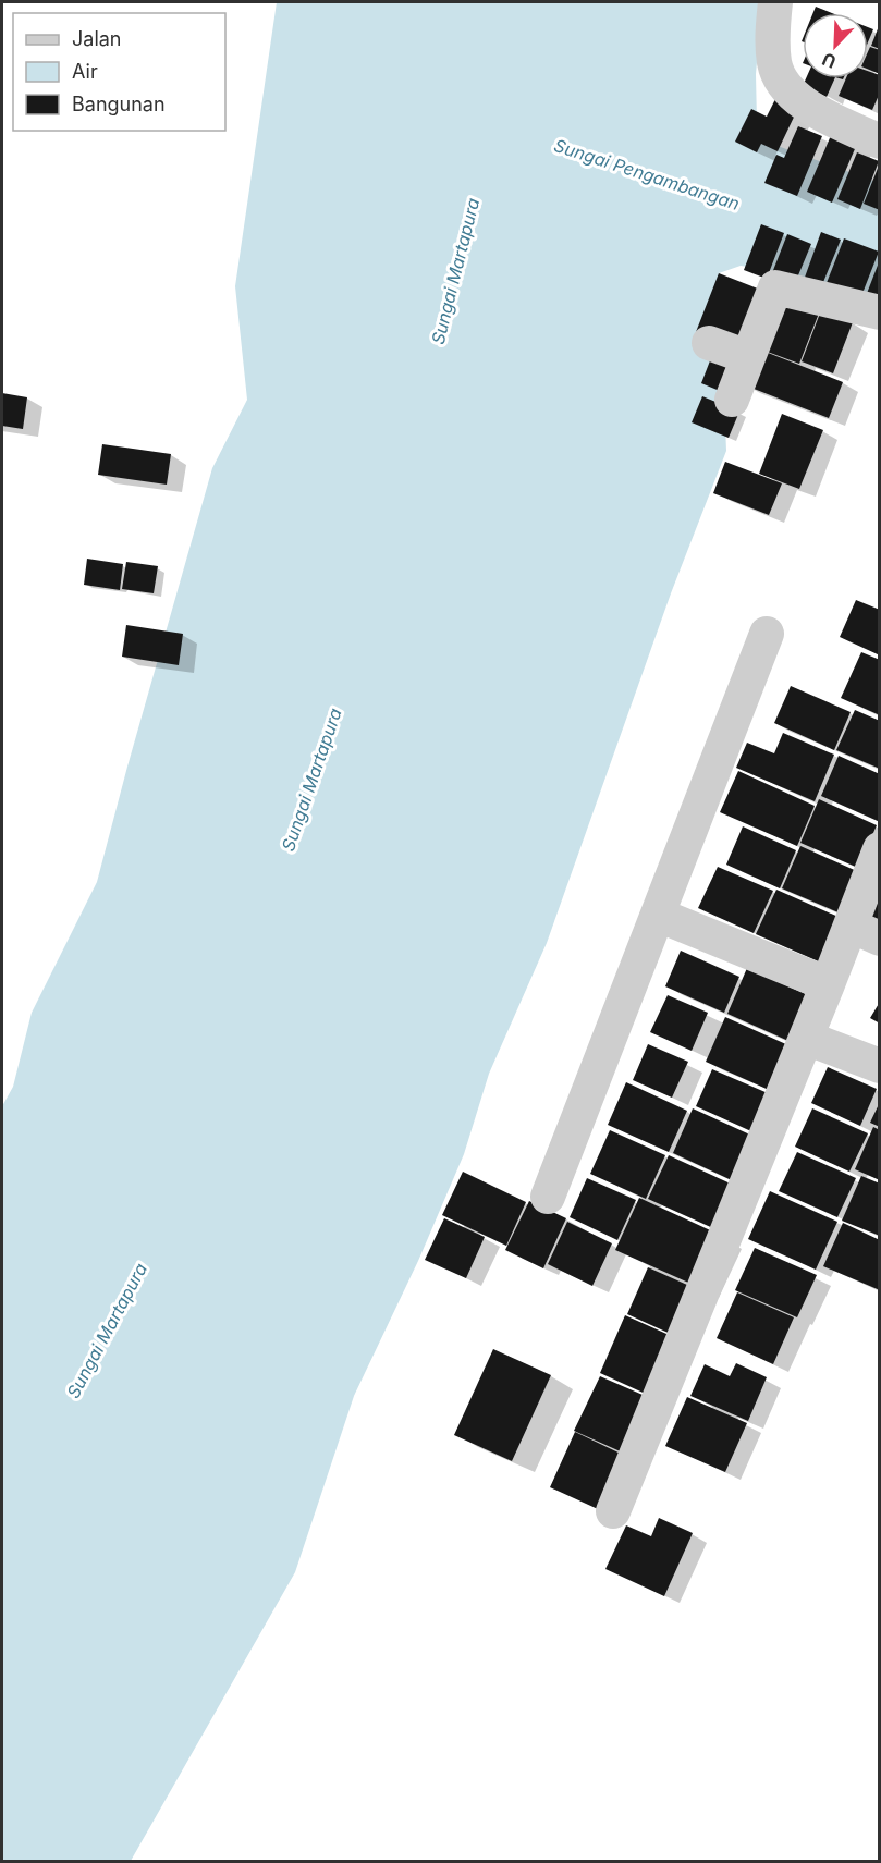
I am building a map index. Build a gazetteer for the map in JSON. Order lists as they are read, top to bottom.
{
  "water": ["Sungai Pengambangan", "Sungai Martapura"],
  "legend": ["Jalan", "Air", "Bangunan"],
  "north": "bottom left"
}
